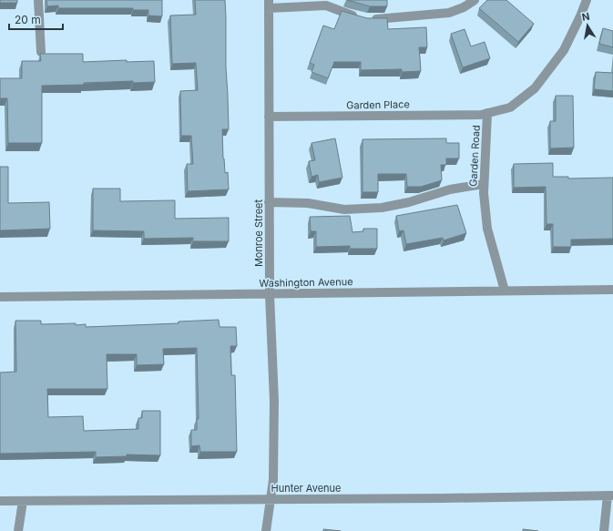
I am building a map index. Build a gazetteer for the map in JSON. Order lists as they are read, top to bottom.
{
  "streets": {
    "street": [
      "Garden Place",
      "Garden Road",
      "Monroe Street",
      "Washington Avenue",
      "Hunter Avenue"
    ]
  },
  "crossings": [
    ["Garden Place", "Garden Road"],
    ["Garden Place", "Monroe Street"],
    ["Garden Road", "Washington Avenue"],
    ["Monroe Street", "Washington Avenue"],
    ["Monroe Street", "Hunter Avenue"]
  ],
  "scale_bar": "20 m",
  "north": "top"
}
